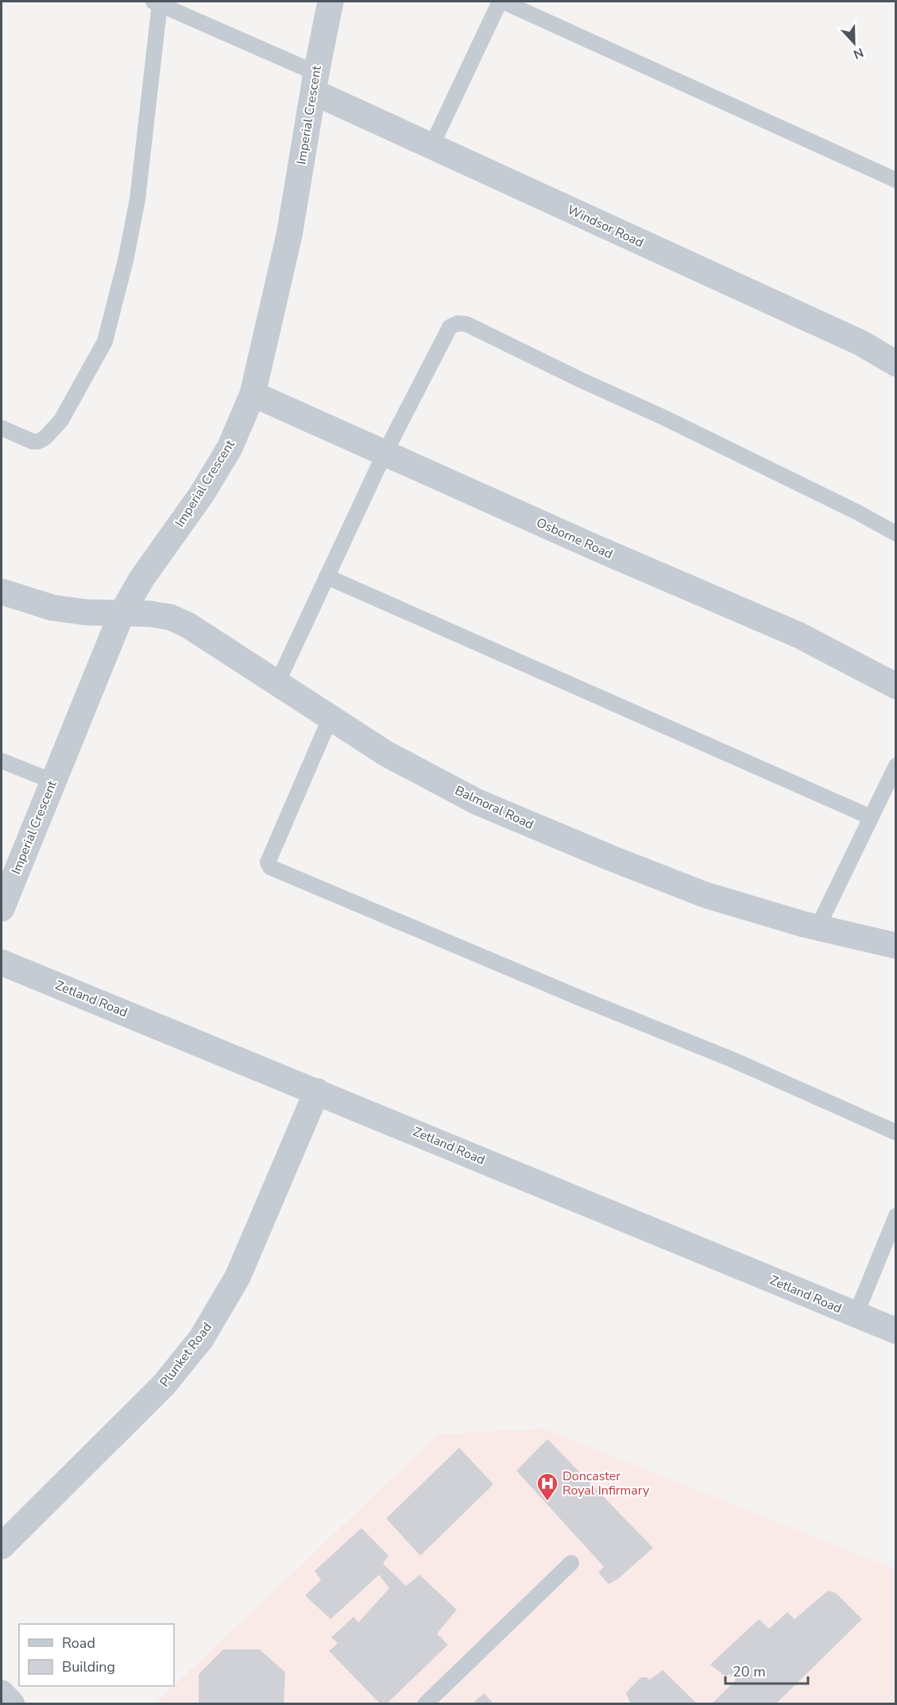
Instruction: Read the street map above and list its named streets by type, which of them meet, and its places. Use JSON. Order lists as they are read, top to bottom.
{
  "streets": {
    "street": [
      "Imperial Crescent",
      "Windsor Road",
      "Osborne Road",
      "Balmoral Road",
      "Zetland Road",
      "Plunket Road"
    ]
  },
  "crossings": [
    ["Imperial Crescent", "Windsor Road"],
    ["Imperial Crescent", "Osborne Road"],
    ["Imperial Crescent", "Balmoral Road"],
    ["Zetland Road", "Plunket Road"]
  ],
  "places": {
    "hospital": ["Doncaster Royal Infirmary"]
  },
  "legend": ["Road", "Building"],
  "scale_bar": "20 m",
  "north": "bottom"
}
